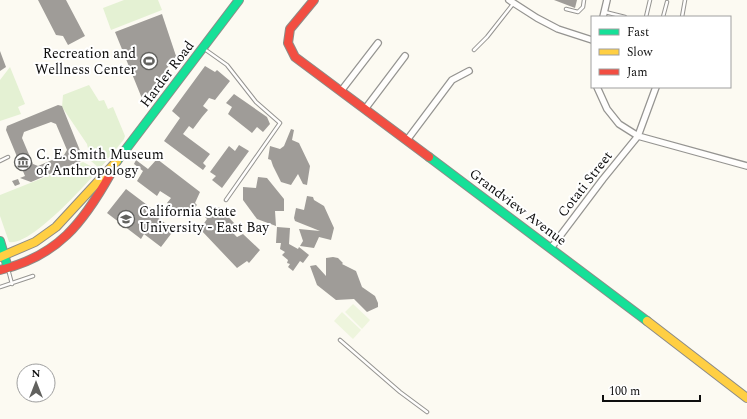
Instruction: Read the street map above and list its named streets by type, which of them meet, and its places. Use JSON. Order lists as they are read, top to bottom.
{
  "streets": {
    "street": ["Harder Road", "Cotati Street", "Grandview Avenue"]
  },
  "crossings": [
    ["Cotati Street", "Grandview Avenue"]
  ],
  "places": {
    "sports": ["Recreation and Wellness Center"],
    "museum": ["C. E. Smith Museum of Anthropology"],
    "school or university": ["California State University - East Bay"]
  },
  "legend": ["Fast", "Slow", "Jam"],
  "scale_bar": "100 m",
  "north": "top"
}
